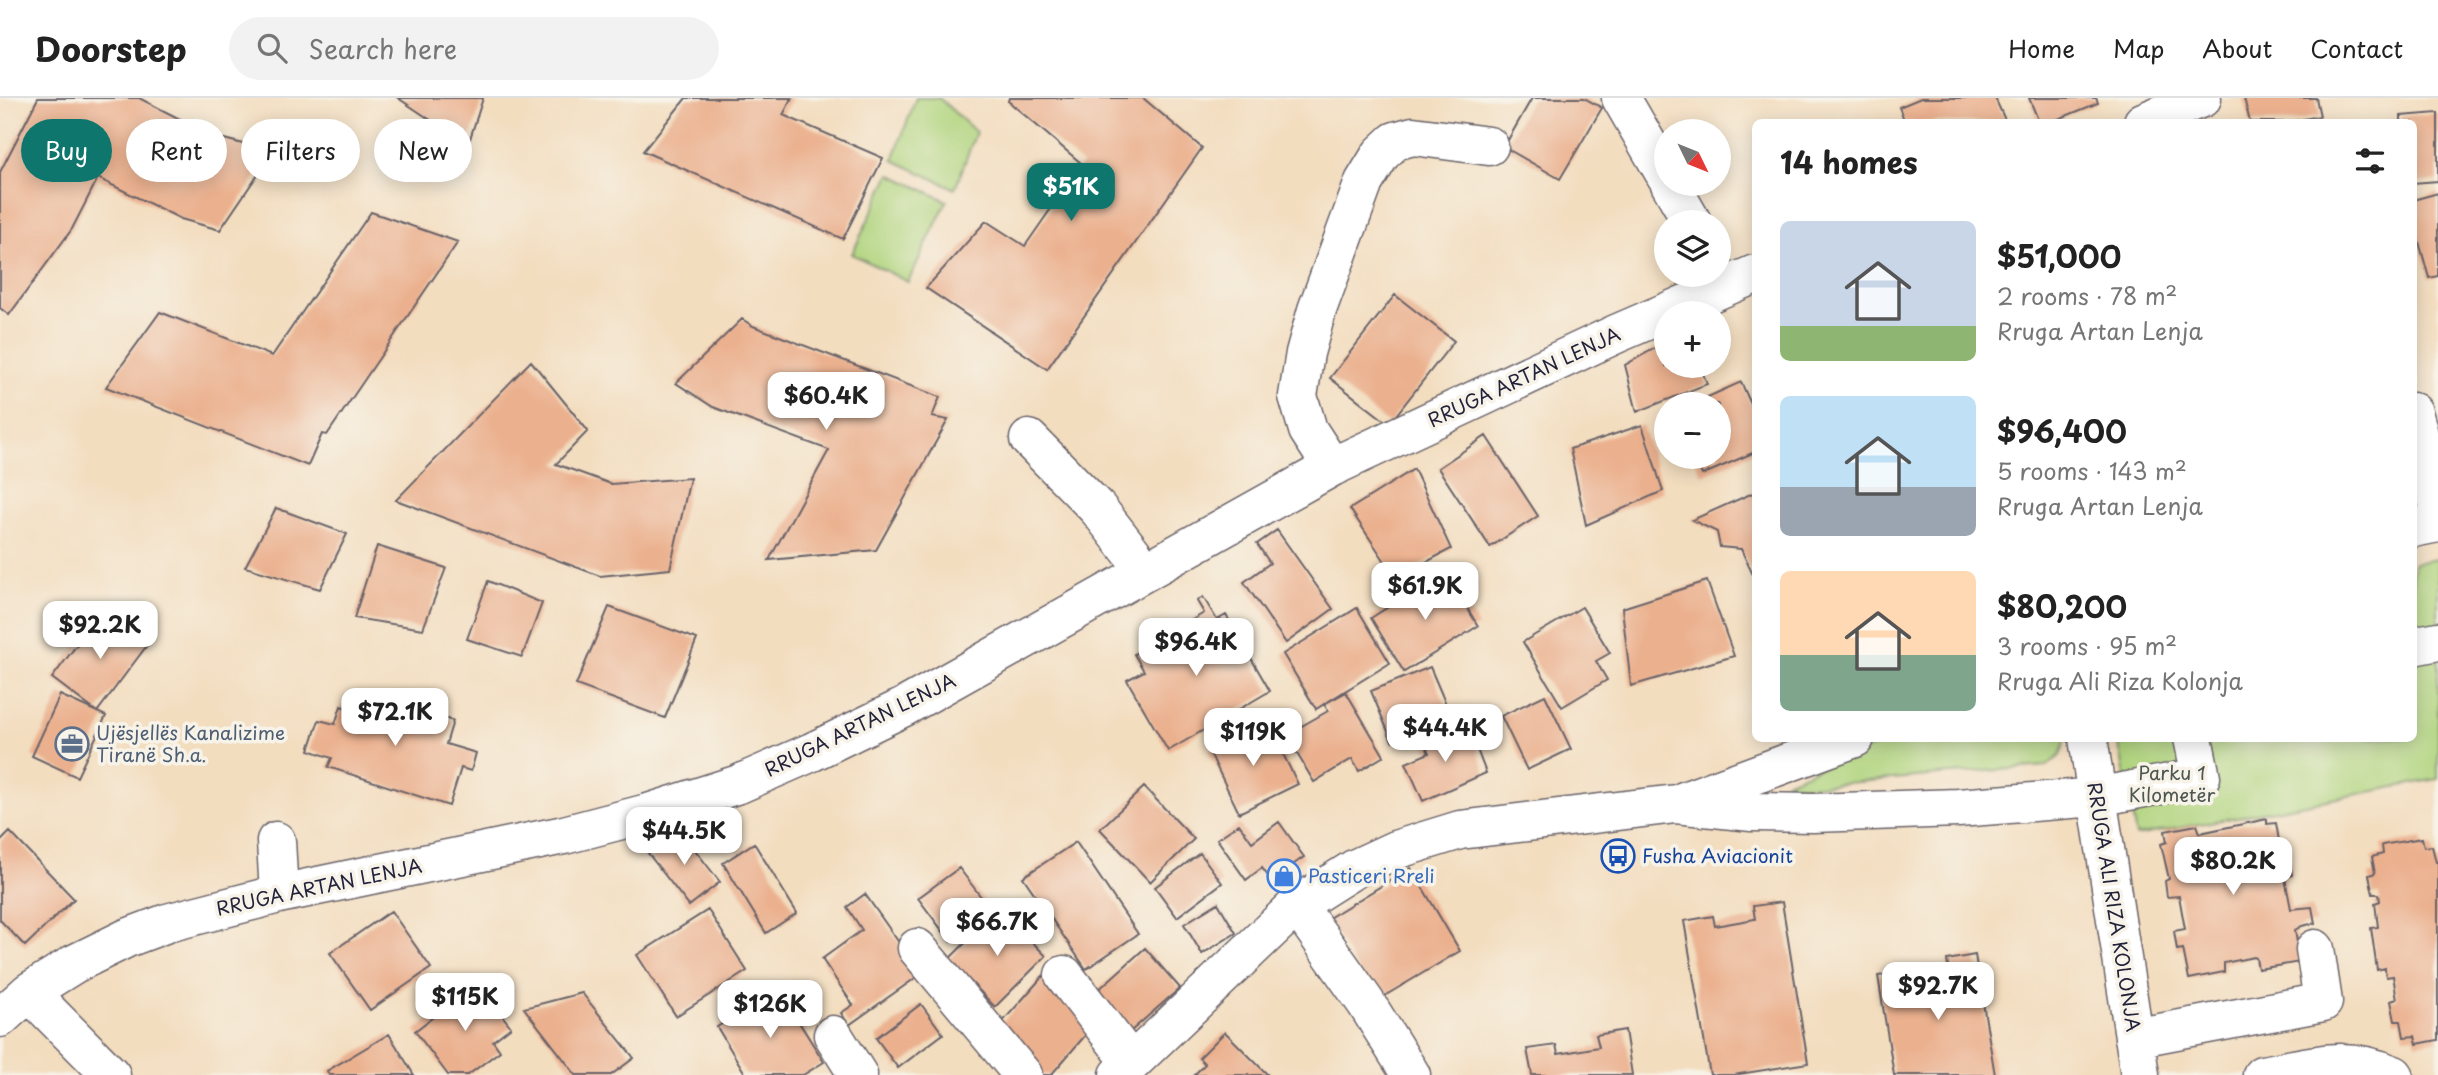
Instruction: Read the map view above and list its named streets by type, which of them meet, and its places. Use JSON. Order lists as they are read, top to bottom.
{
  "streets": {
    "street": ["RRUGA ARTAN LENJA", "RRUGA ALI RIZA KOLONJA"]
  },
  "parks": ["Parku 1 Kilometër"],
  "places": {
    "office": ["Ujësjellës Kanalizime Tiranë Sh.a."],
    "bus stop": ["Fusha Aviacionit"],
    "shop": ["Pasticeri Rreli"]
  },
  "north": "bottom right",
  "page": {
    "header": "Doorstep",
    "search": "Search here",
    "nav": [
      "Home",
      "Map",
      "About",
      "Contact"
    ],
    "map_buttons": ["+", "−"],
    "chip": [
      "Buy",
      "Rent",
      "Filters",
      "New"
    ],
    "heading": "14 homes",
    "price": [
      "$51K",
      "$60.4K",
      "$61.9K",
      "$92.2K",
      "$96.4K",
      "$72.1K",
      "$44.4K",
      "$119K",
      "$44.5K",
      "$80.2K",
      "$66.7K",
      "$92.7K",
      "$115K",
      "$126K"
    ],
    "list": [
      {
        "name": "$51,000",
        "note": "2 rooms · 78 m² · Rruga Artan Lenja"
      },
      {
        "name": "$96,400",
        "note": "5 rooms · 143 m² · Rruga Artan Lenja"
      },
      {
        "name": "$80,200",
        "note": "3 rooms · 95 m² · Rruga Ali Riza Kolonja"
      }
    ]
  }
}
